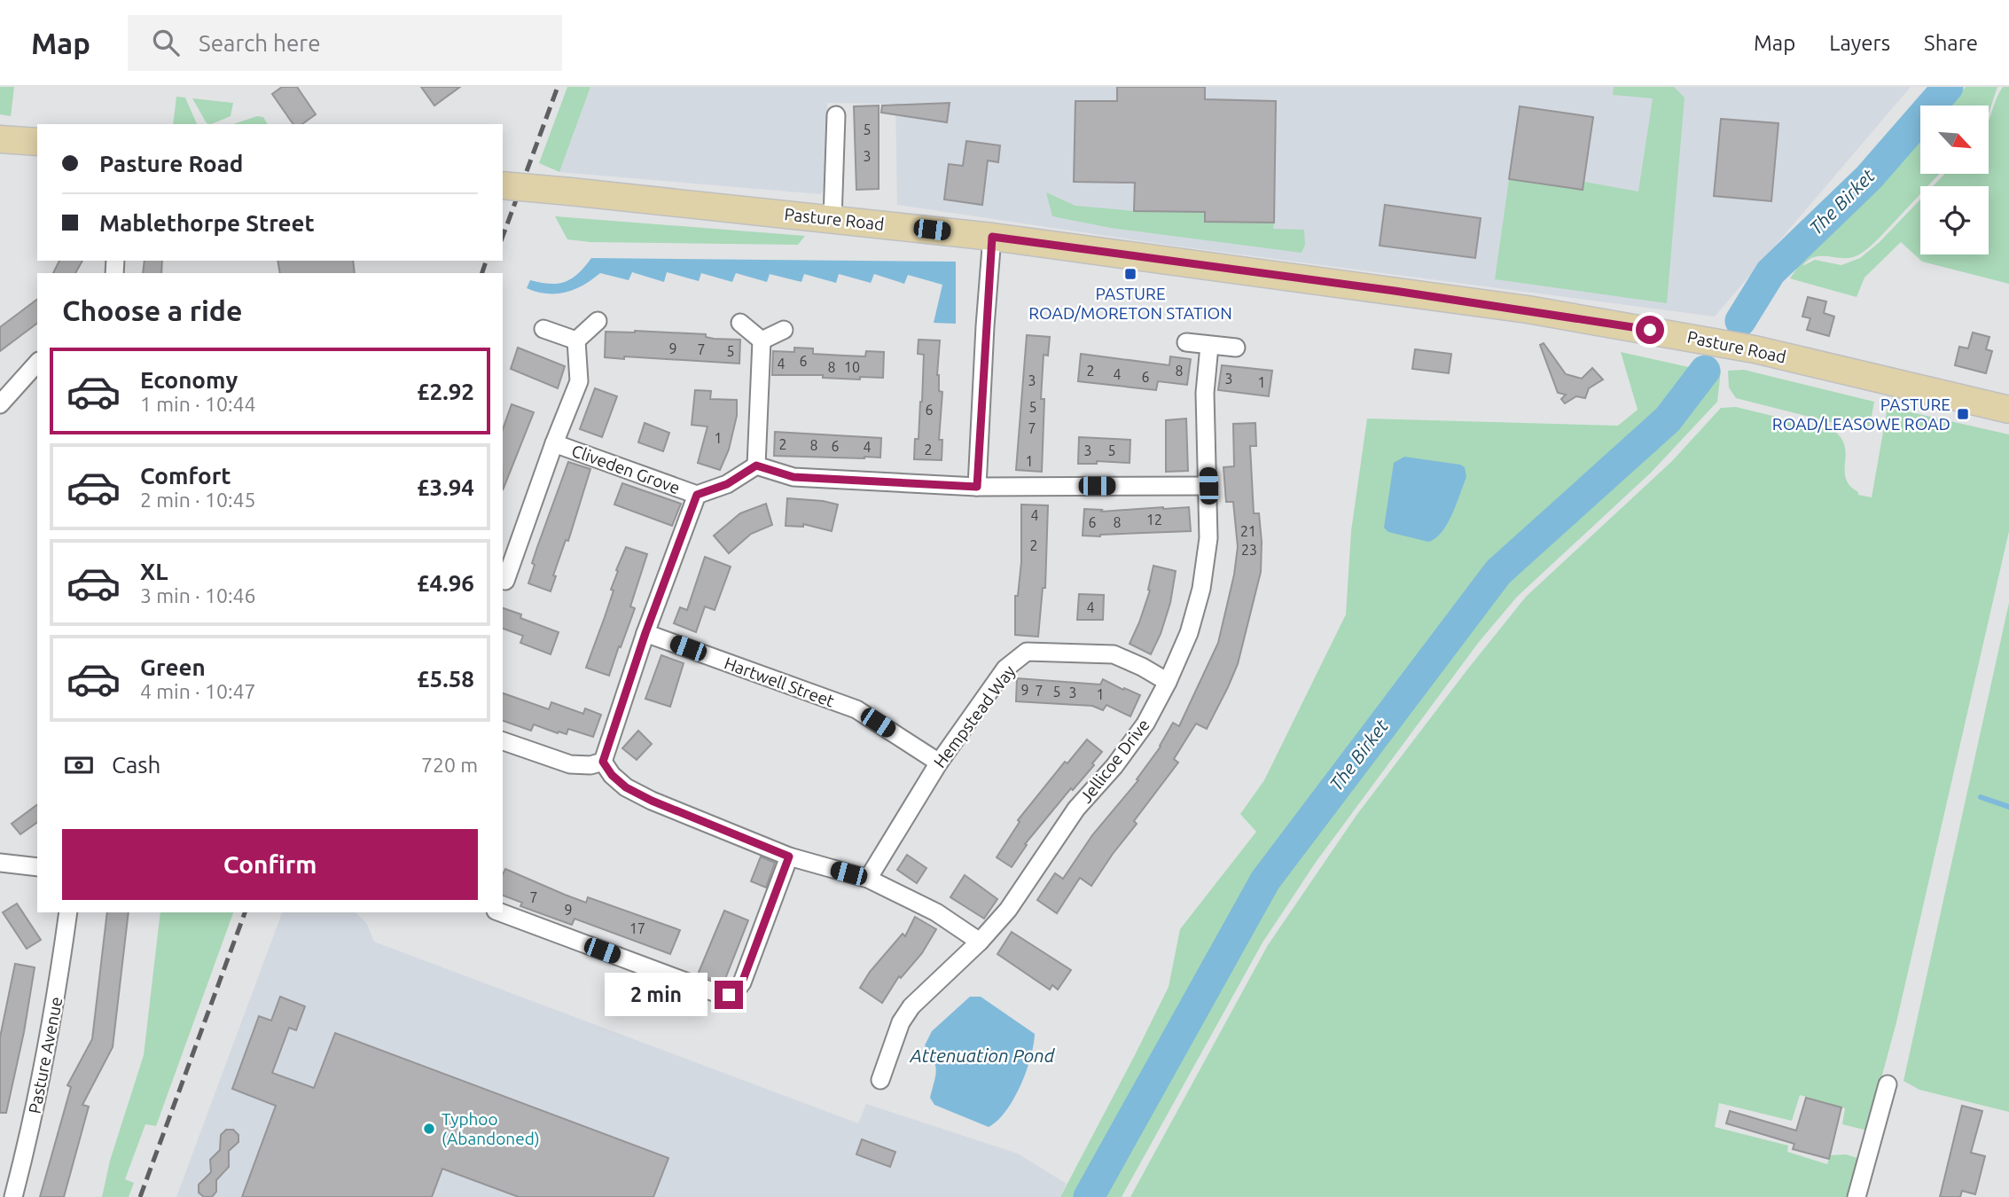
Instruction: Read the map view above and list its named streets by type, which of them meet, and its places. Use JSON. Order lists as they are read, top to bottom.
{
  "streets": {
    "main road": ["Pasture Road"],
    "street": [
      "Cliveden Grove",
      "Hartwell Street",
      "Hempstead Way",
      "Jellicoe Drive",
      "Pasture Avenue"
    ]
  },
  "crossings": [
    ["Hartwell Street", "Hempstead Way"],
    ["Hempstead Way", "Jellicoe Drive"]
  ],
  "water": ["The Birket", "Attenuation Pond"],
  "places": {
    "transit": ["PASTURE ROAD/MORETON STATION", "PASTURE ROAD/LEASOWE ROAD"],
    "other": ["Typhoo (Abandoned)"]
  },
  "house_numbers": [
    "5",
    "3",
    "9",
    "7",
    "5",
    "6",
    "4",
    "8",
    "10",
    "2",
    "8",
    "4",
    "6",
    "3",
    "3",
    "1",
    "5",
    "6",
    "7",
    "1",
    "2",
    "8",
    "6",
    "4",
    "2",
    "3",
    "5",
    "1",
    "4",
    "12",
    "6",
    "8",
    "21",
    "2",
    "23",
    "4",
    "9",
    "7",
    "5",
    "3",
    "1",
    "7",
    "9",
    "17"
  ],
  "north": "bottom right",
  "page": {
    "header": "Map",
    "search": "Search here",
    "nav": ["Map", "Layers", "Share"],
    "banner": ["Pasture Road", "Mablethorpe Street"],
    "heading": "Choose a ride",
    "list": [
      {
        "name": "Economy",
        "note": "1 min · 10:44",
        "value": "£2.92"
      },
      {
        "name": "Comfort",
        "note": "2 min · 10:45",
        "value": "£3.94"
      },
      {
        "name": "XL",
        "note": "3 min · 10:46",
        "value": "£4.96"
      },
      {
        "name": "Green",
        "note": "4 min · 10:47",
        "value": "£5.58"
      }
    ],
    "pay": ["Cash", "720 m"],
    "buttons": "Confirm",
    "bubble": "2 min"
  }
}
